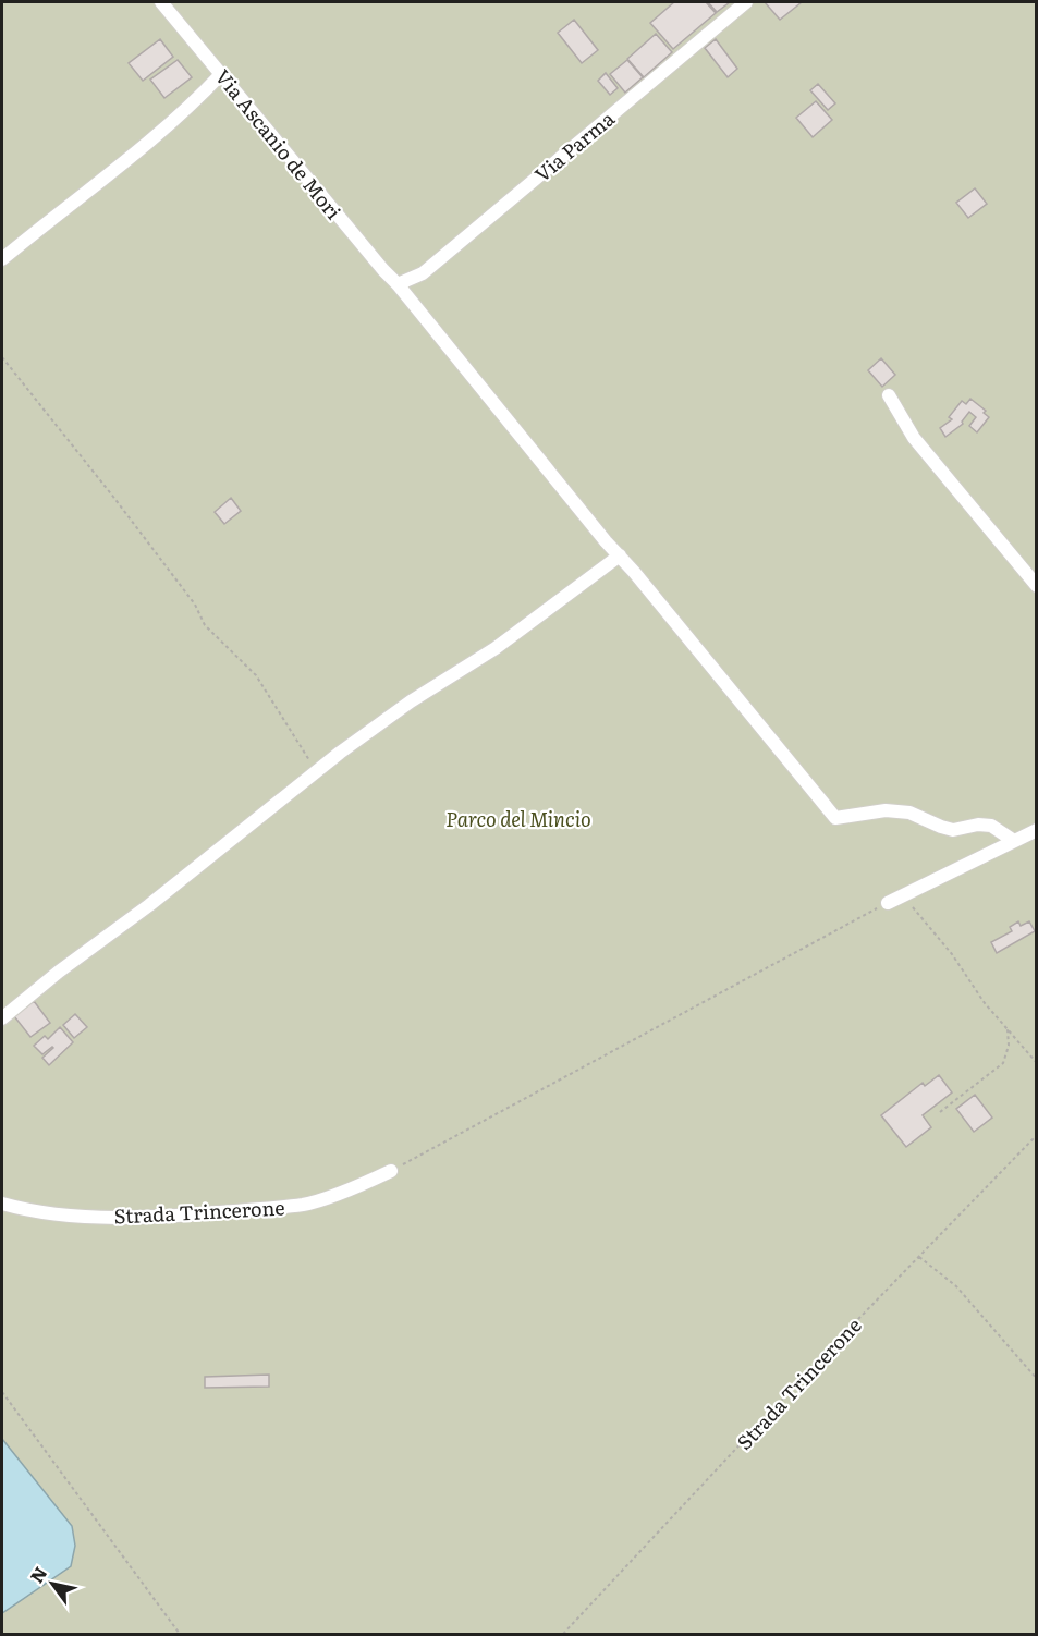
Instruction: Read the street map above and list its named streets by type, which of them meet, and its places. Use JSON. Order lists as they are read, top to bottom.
{
  "streets": {
    "street": ["Via Ascanio de Mori", "Via Parma", "Strada Trincerone"]
  },
  "crossings": [
    ["Via Ascanio de Mori", "Via Parma"]
  ],
  "parks": ["Parco del Mincio"],
  "north": "top left"
}
